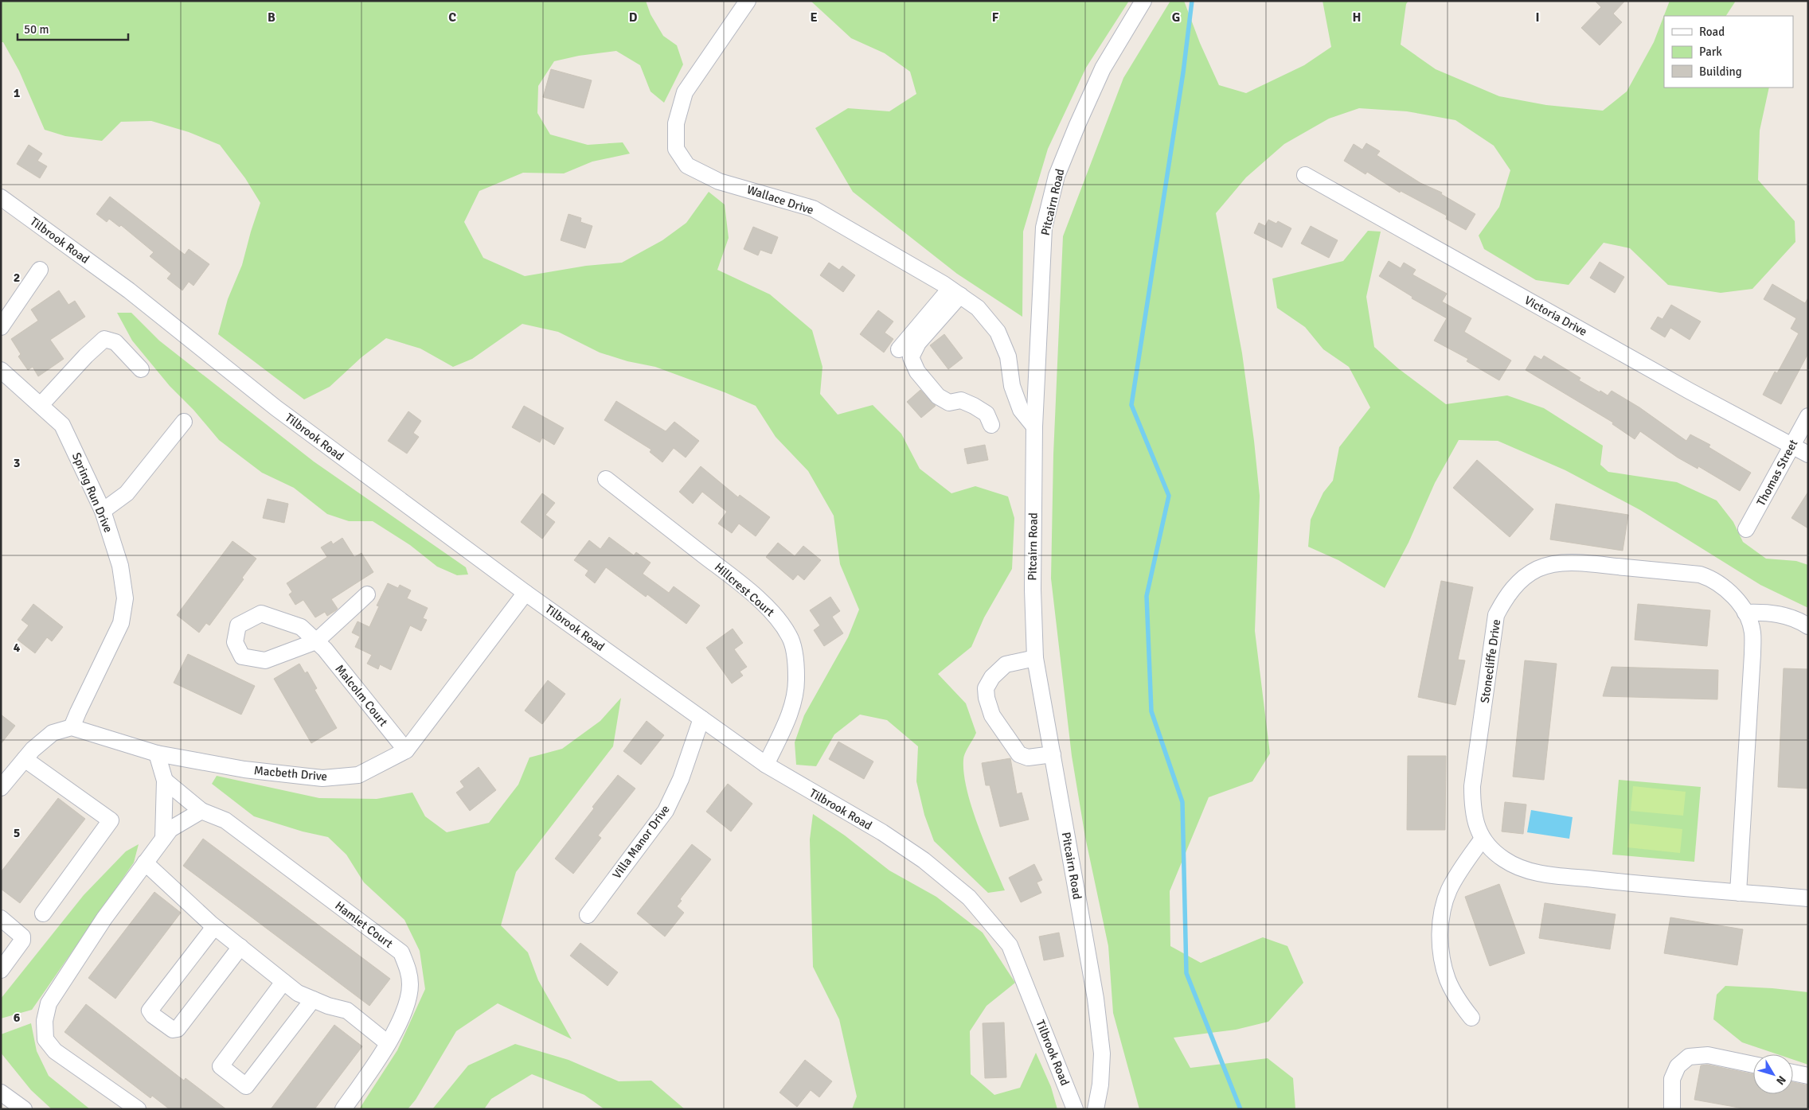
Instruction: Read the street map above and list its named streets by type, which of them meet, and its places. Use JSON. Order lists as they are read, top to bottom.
{
  "streets": {
    "street": [
      "Wallace Drive",
      "Pitcairn Road",
      "Tilbrook Road",
      "Victoria Drive",
      "Thomas Street",
      "Spring Run Drive",
      "Hillcrest Court",
      "Stonecliffe Drive",
      "Malcolm Court",
      "Macbeth Drive",
      "Villa Manor Drive",
      "Hamlet Court"
    ]
  },
  "crossings": [
    ["Wallace Drive", "Pitcairn Road"],
    ["Tilbrook Road", "Hillcrest Court"],
    ["Tilbrook Road", "Macbeth Drive"],
    ["Tilbrook Road", "Villa Manor Drive"],
    ["Victoria Drive", "Thomas Street"],
    ["Spring Run Drive", "Macbeth Drive"],
    ["Malcolm Court", "Macbeth Drive"]
  ],
  "legend": ["Road", "Park", "Building"],
  "scale_bar": "50 m",
  "north": "bottom right",
  "grid": {
    "columns": [
      "B",
      "C",
      "D",
      "E",
      "F",
      "G",
      "H",
      "I"
    ],
    "rows": [
      "1",
      "2",
      "3",
      "4",
      "5",
      "6"
    ]
  }
}
